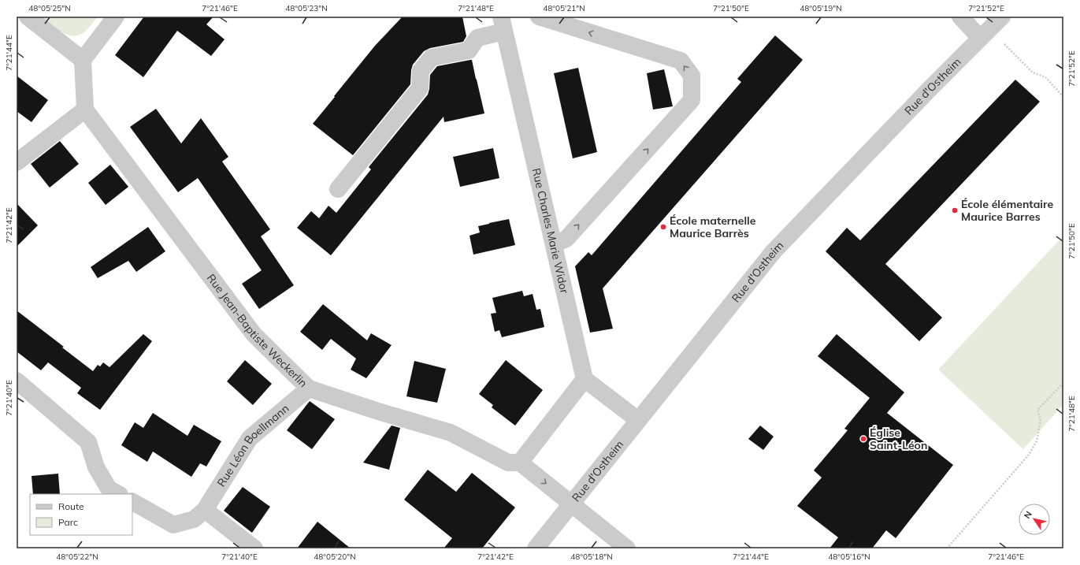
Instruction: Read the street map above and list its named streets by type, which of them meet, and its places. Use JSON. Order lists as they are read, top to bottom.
{
  "streets": {
    "street": [
      "Rue d'Ostheim",
      "Rue Charles Marie Widor",
      "Rue Jean-Baptiste Weckerlin",
      "Rue Léon Boellmann"
    ]
  },
  "crossings": [
    ["Rue d'Ostheim", "Rue Jean-Baptiste Weckerlin"],
    ["Rue Jean-Baptiste Weckerlin", "Rue Léon Boellmann"]
  ],
  "places": ["École élémentaire Maurice Barres", "École maternelle Maurice Barrès", "Église Saint-Léon"],
  "legend": ["Route", "Parc"],
  "north": "top left",
  "coordinates": [
    "48°05'25\"N",
    "7°21'46\"E",
    "48°05'23\"N",
    "7°21'48\"E",
    "48°05'21\"N",
    "7°21'50\"E",
    "48°05'19\"N",
    "7°21'52\"E",
    "7°21'44\"E",
    "7°21'42\"E",
    "7°21'40\"E",
    "48°05'22\"N",
    "48°05'20\"N",
    "48°05'18\"N",
    "48°05'16\"N"
  ]
}
